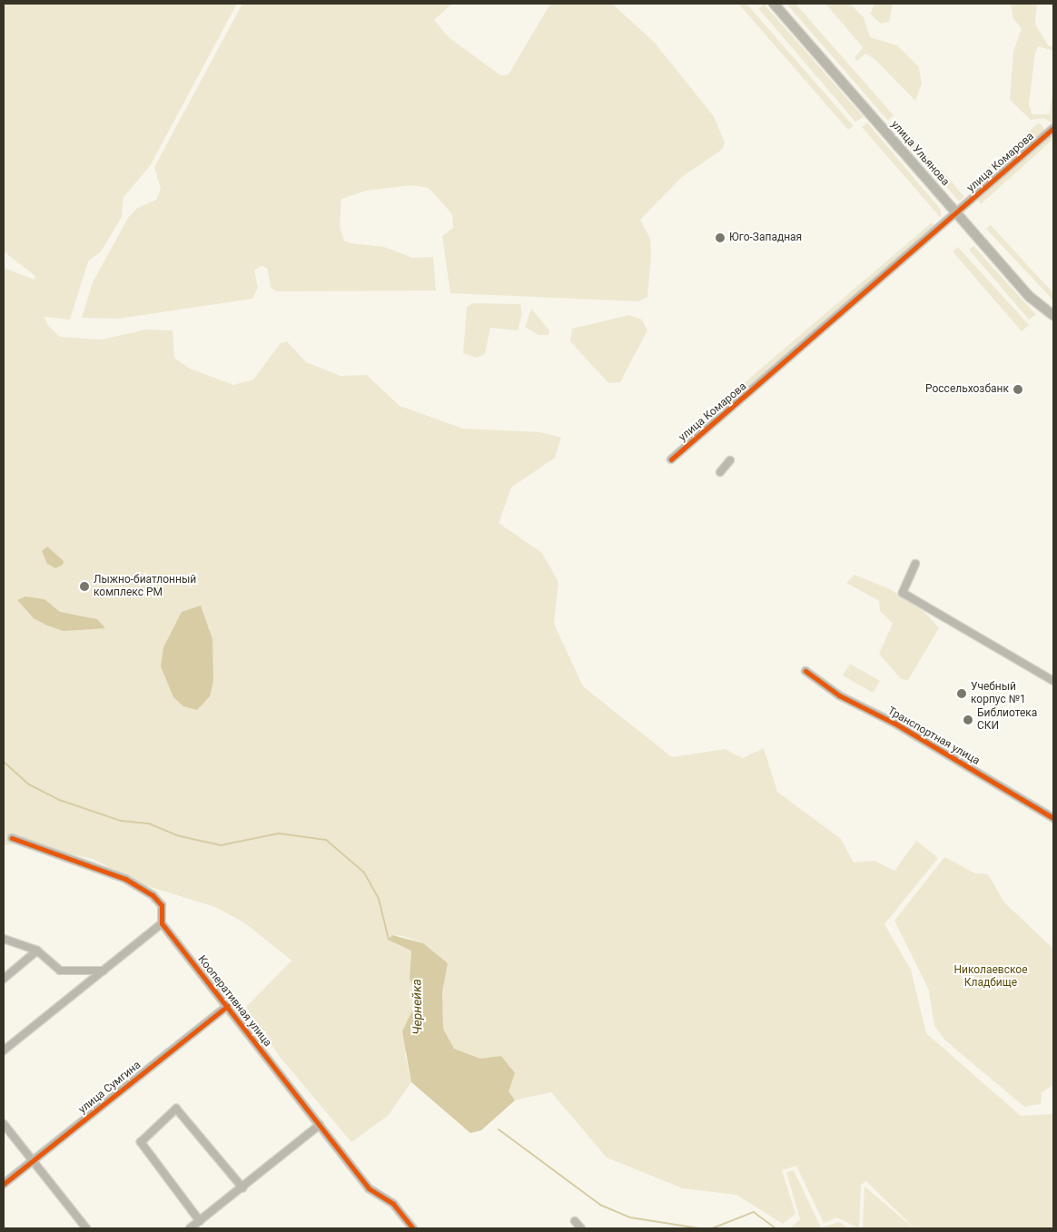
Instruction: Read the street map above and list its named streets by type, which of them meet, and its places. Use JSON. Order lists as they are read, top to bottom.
{
  "streets": {
    "main road": ["улица Ульянова"],
    "street": [
      "улица Комарова",
      "Транспортная улица",
      "Кооперативная улица",
      "улица Сумгина"
    ]
  },
  "crossings": [
    ["улица Ульянова", "улица Комарова"],
    ["Кооперативная улица", "улица Сумгина"]
  ],
  "water": ["Чернейка"],
  "parks": ["Николаевское Кладбище"],
  "places": [
    "Юго-Западная",
    "Россельхозбанк",
    "Лыжно-биатлонный комплекс РМ",
    "Учебный корпус №1",
    "Библиотека СКИ"
  ]
}
